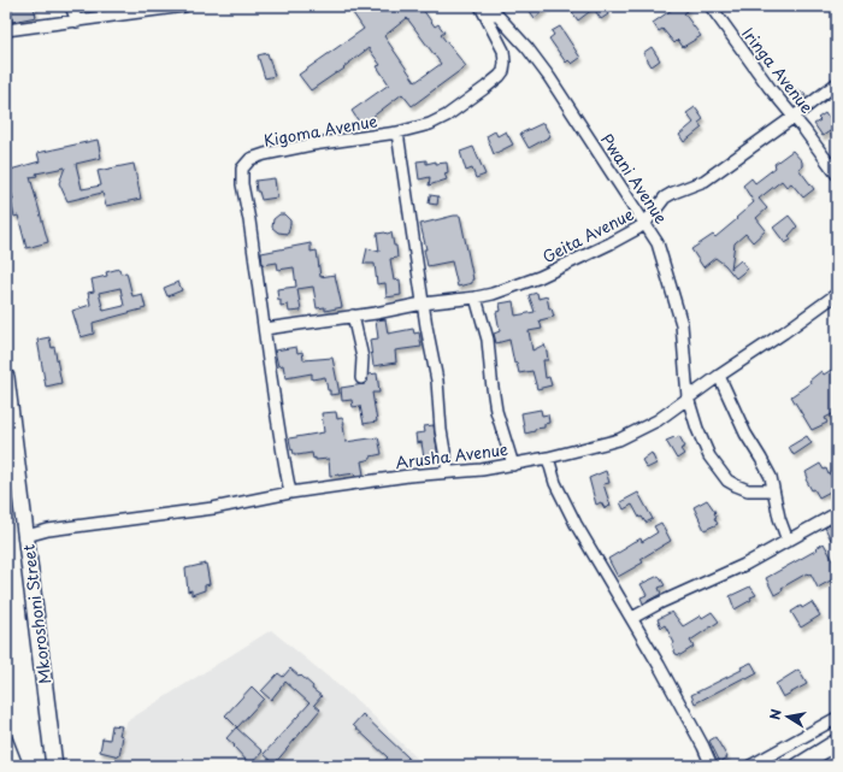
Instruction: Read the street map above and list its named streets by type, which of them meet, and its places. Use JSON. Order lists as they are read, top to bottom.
{
  "streets": {
    "street": [
      "Iringa Avenue",
      "Kigoma Avenue",
      "Pwani Avenue",
      "Geita Avenue",
      "Arusha Avenue",
      "Mkoroshoni Street"
    ]
  },
  "crossings": [
    ["Iringa Avenue", "Geita Avenue"],
    ["Kigoma Avenue", "Geita Avenue"],
    ["Kigoma Avenue", "Arusha Avenue"],
    ["Pwani Avenue", "Geita Avenue"],
    ["Pwani Avenue", "Arusha Avenue"],
    ["Arusha Avenue", "Mkoroshoni Street"]
  ],
  "north": "left"
}
